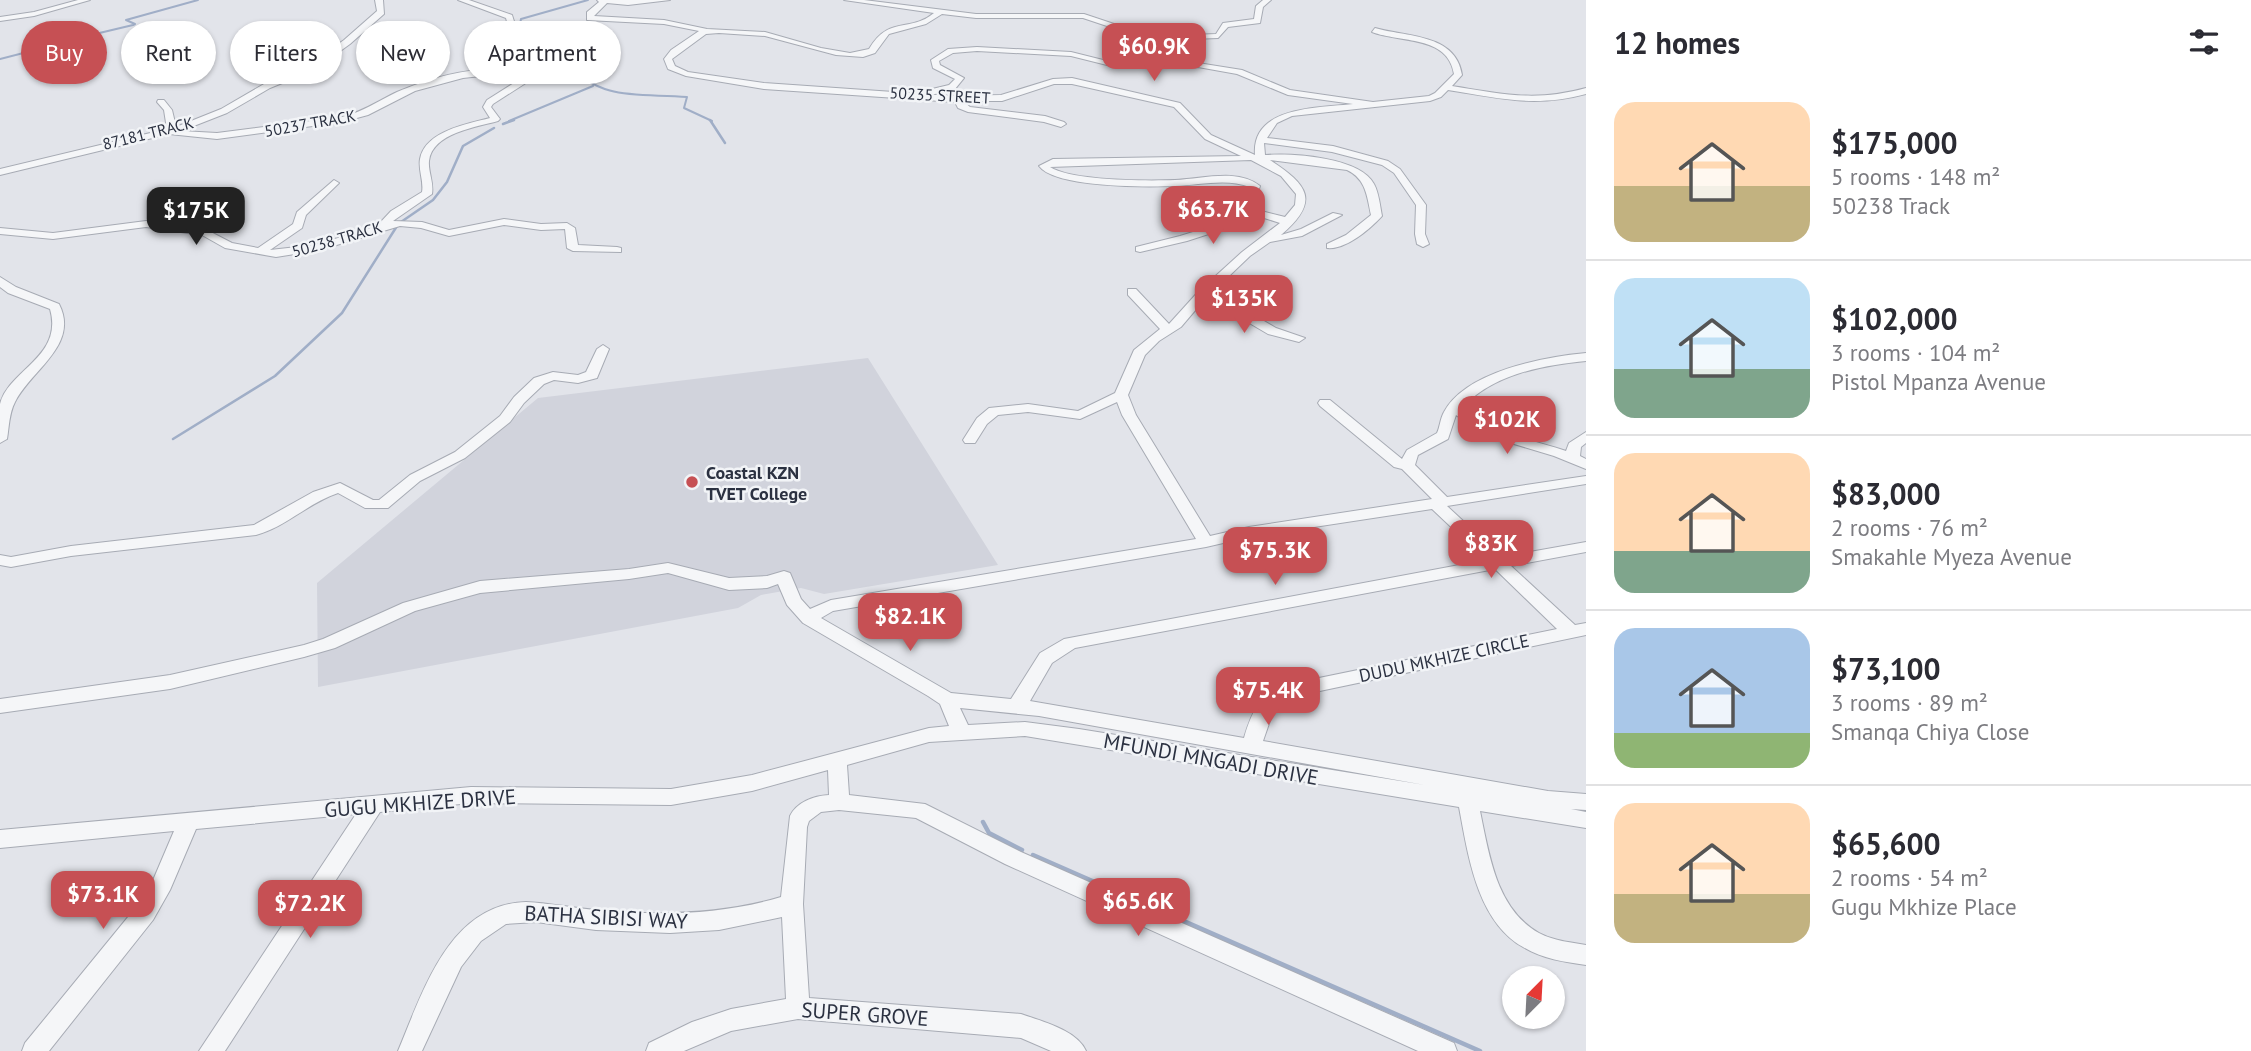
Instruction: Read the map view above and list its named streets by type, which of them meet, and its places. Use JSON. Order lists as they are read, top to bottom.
{
  "streets": {
    "street": [
      "50235 STREET",
      "50237 TRACK",
      "87181 TRACK",
      "50238 TRACK",
      "DUDU MKHIZE CIRCLE",
      "MFUNDI MNGADI DRIVE",
      "GUGU MKHIZE DRIVE",
      "BATHA SIBISI WAY",
      "SUPER GROVE"
    ]
  },
  "crossings": [
    ["50237 TRACK", "87181 TRACK"],
    ["MFUNDI MNGADI DRIVE", "GUGU MKHIZE DRIVE"]
  ],
  "places": ["Coastal KZN TVET College"],
  "north": "top right",
  "page": {
    "heading": "12 homes",
    "chip": [
      "Buy",
      "Rent",
      "Filters",
      "New",
      "Apartment"
    ],
    "price": [
      "$60.9K",
      "$63.7K",
      "$175K",
      "$135K",
      "$102K",
      "$83K",
      "$75.3K",
      "$82.1K",
      "$75.4K",
      "$73.1K",
      "$65.6K",
      "$72.2K"
    ],
    "list": [
      {
        "name": "$175,000",
        "note": "5 rooms · 148 m² · 50238 Track"
      },
      {
        "name": "$102,000",
        "note": "3 rooms · 104 m² · Pistol Mpanza Avenue"
      },
      {
        "name": "$83,000",
        "note": "2 rooms · 76 m² · Smakahle Myeza Avenue"
      },
      {
        "name": "$73,100",
        "note": "3 rooms · 89 m² · Smanqa Chiya Close"
      },
      {
        "name": "$65,600",
        "note": "2 rooms · 54 m² · Gugu Mkhize Place"
      }
    ]
  }
}
